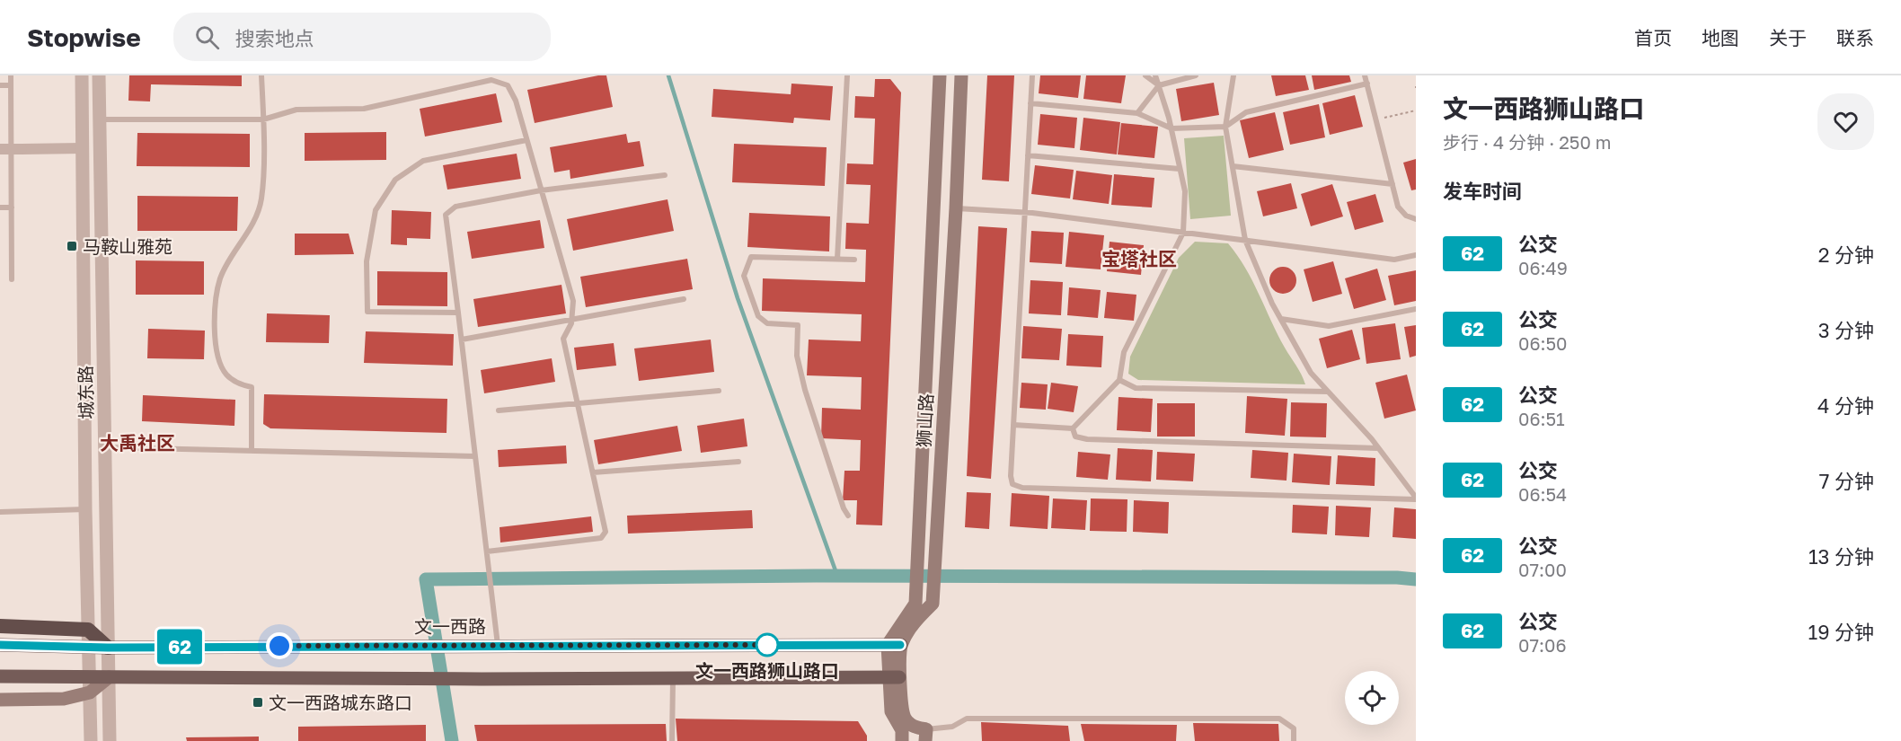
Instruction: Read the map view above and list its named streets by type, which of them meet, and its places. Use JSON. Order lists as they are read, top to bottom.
{
  "streets": {
    "main road": ["狮山路", "文一西路"],
    "street": ["城东路"]
  },
  "crossings": [
    ["城东路", "文一西路"],
    ["狮山路", "文一西路"]
  ],
  "districts": ["宝塔社区", "大禹社区"],
  "places": {
    "transit": ["马鞍山雅苑", "文一西路城东路口"],
    "other": ["文一西路狮山路口"]
  },
  "lines": ["bus line 62"],
  "page": {
    "header": "Stopwise",
    "search": "搜索地点",
    "nav": [
      "首页",
      "地图",
      "关于",
      "联系"
    ],
    "on_map": "62",
    "heading": [
      ["文一西路狮山路口", "步行 · 4 分钟 · 250 m"],
      "发车时间"
    ],
    "list": [
      {
        "mark": "62",
        "name": "公交",
        "note": "06:49",
        "value": "2 分钟"
      },
      {
        "mark": "62",
        "name": "公交",
        "note": "06:50",
        "value": "3 分钟"
      },
      {
        "mark": "62",
        "name": "公交",
        "note": "06:51",
        "value": "4 分钟"
      },
      {
        "mark": "62",
        "name": "公交",
        "note": "06:54",
        "value": "7 分钟"
      },
      {
        "mark": "62",
        "name": "公交",
        "note": "07:00",
        "value": "13 分钟"
      },
      {
        "mark": "62",
        "name": "公交",
        "note": "07:06",
        "value": "19 分钟"
      }
    ]
  }
}
